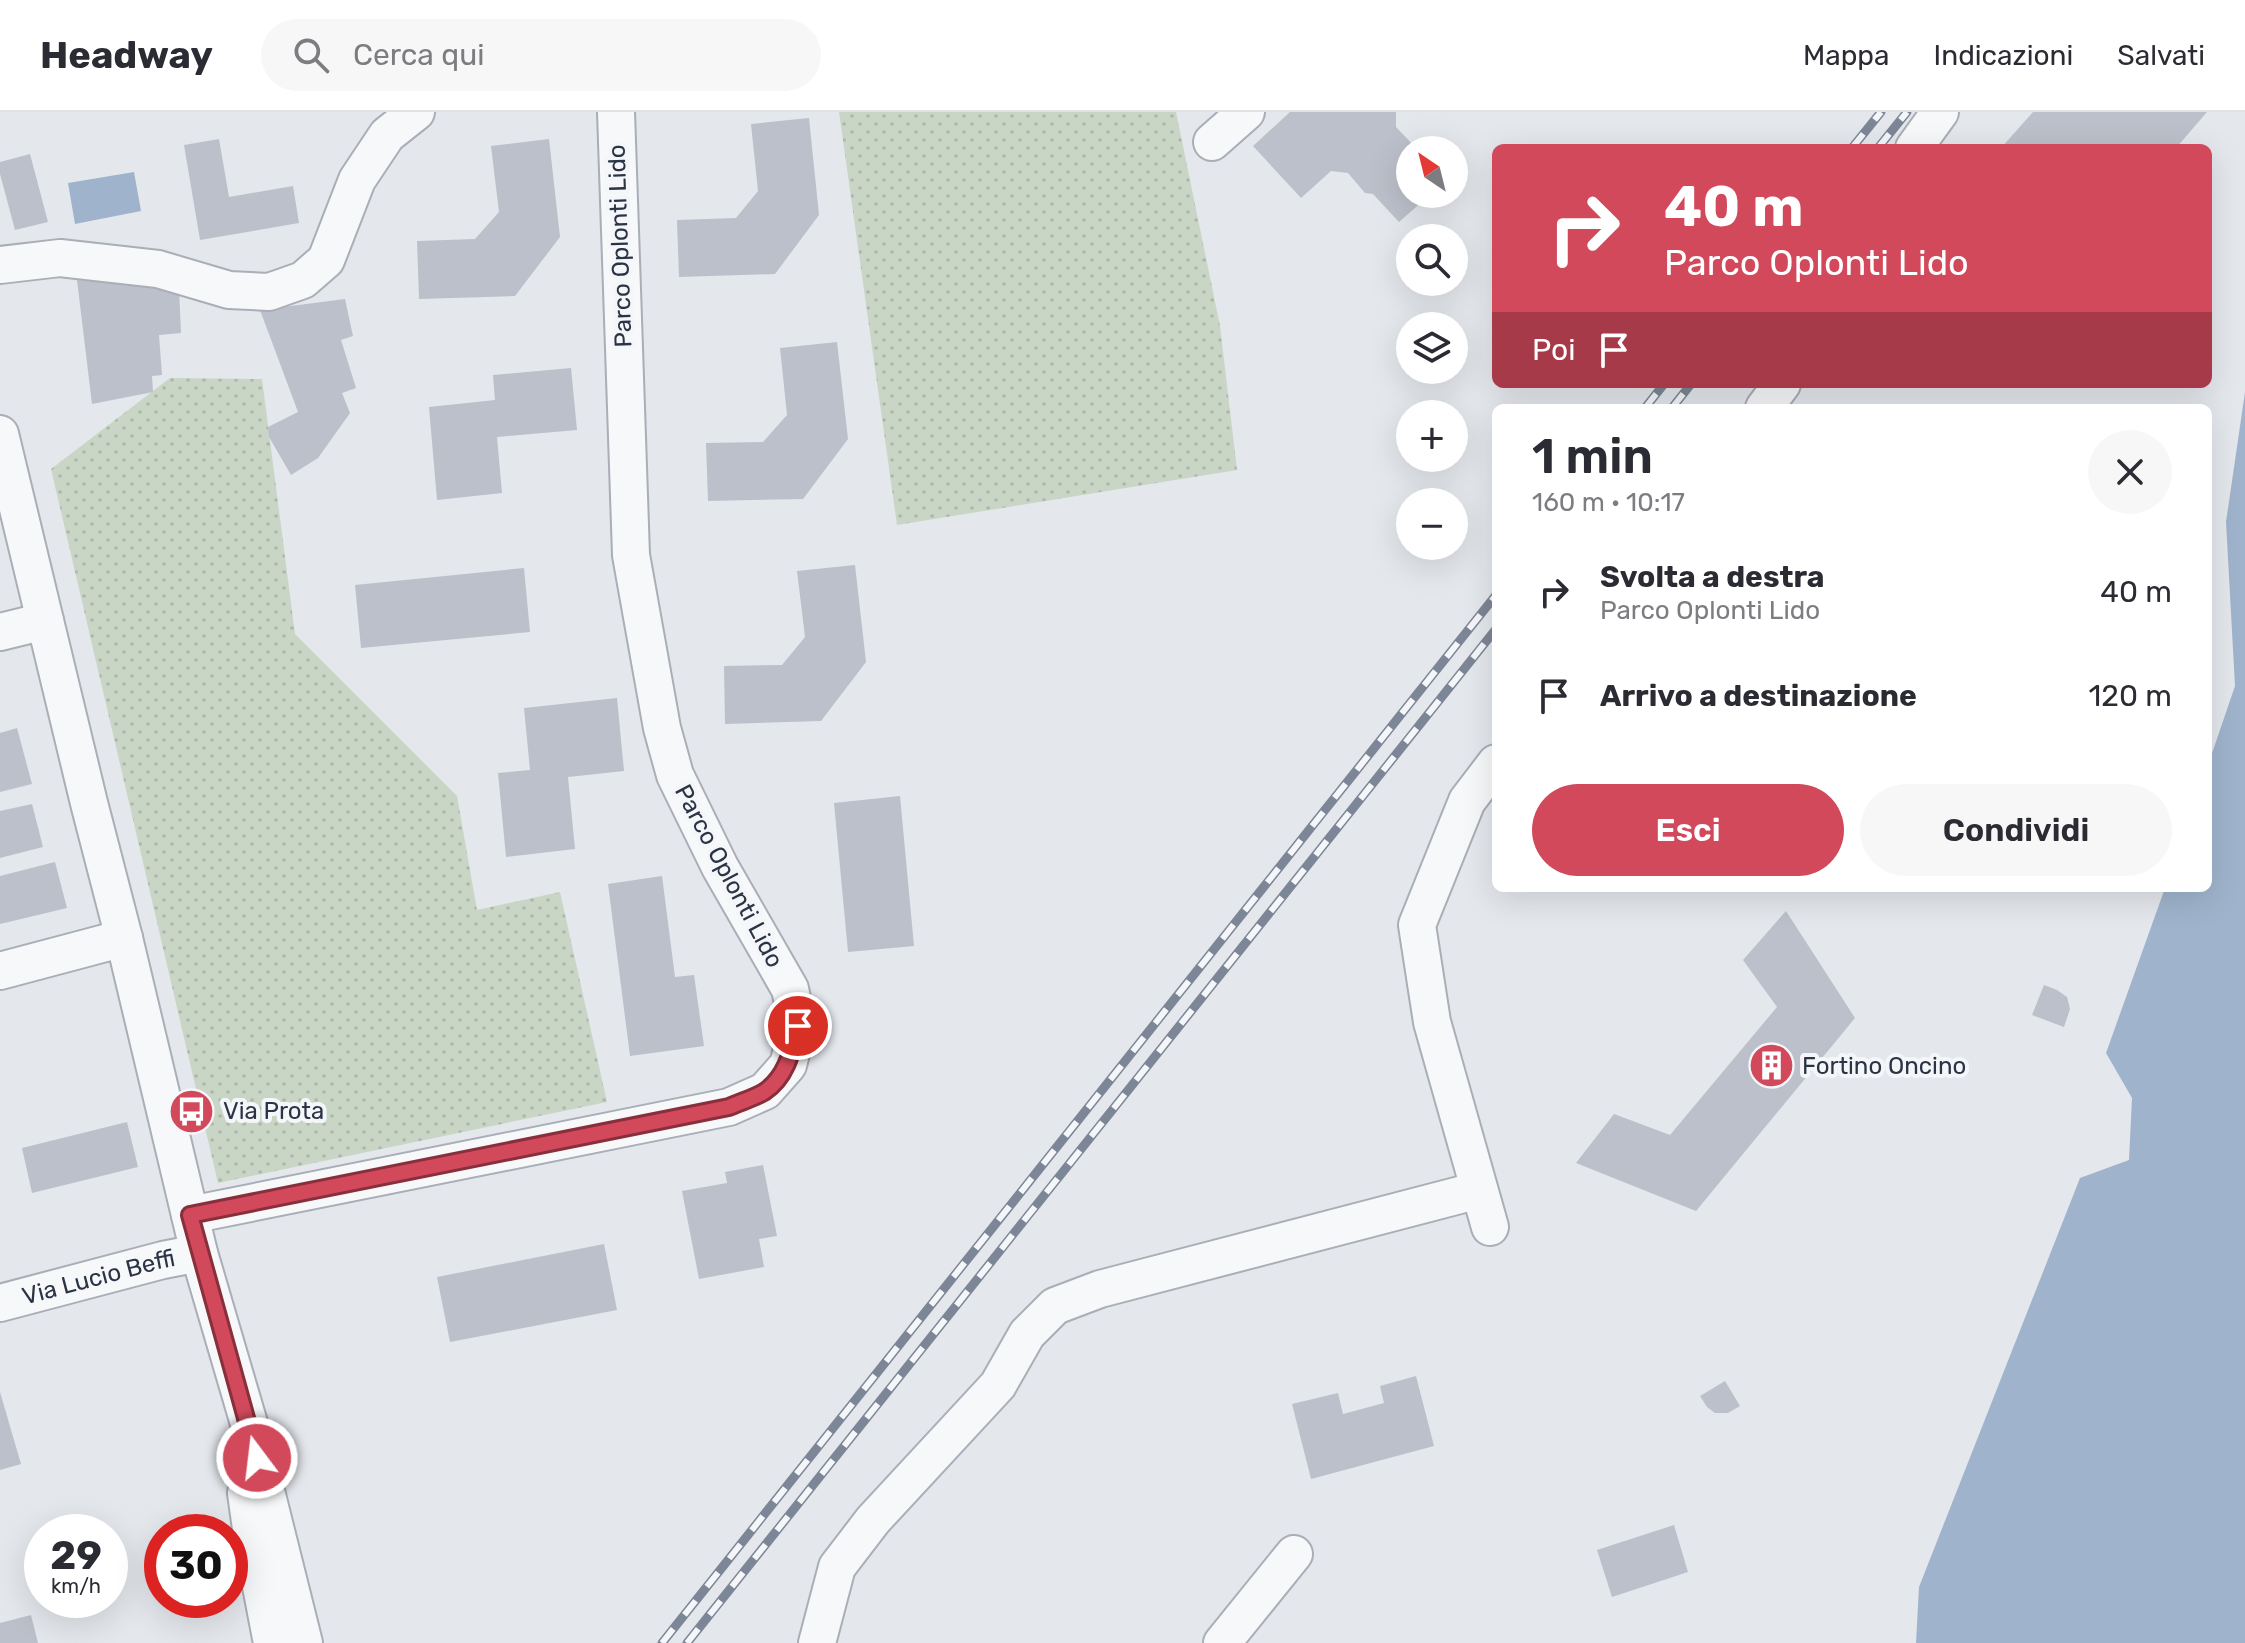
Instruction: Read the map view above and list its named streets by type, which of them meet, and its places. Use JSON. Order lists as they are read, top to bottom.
{
  "streets": {
    "street": ["Parco Oplonti Lido", "Via Lucio Beffi"]
  },
  "places": {
    "building": ["Fortino Oncino"],
    "bus stop": ["Via Prota"]
  },
  "north": "top left",
  "page": {
    "header": "Headway",
    "search": "Cerca qui",
    "nav": ["Mappa", "Indicazioni", "Salvati"],
    "map_buttons": ["+", "−"],
    "turn": ["40 m", "Parco Oplonti Lido"],
    "then": "Poi",
    "heading": ["1 min", "160 m · 10:17"],
    "list": [
      {
        "name": "Svolta a destra",
        "note": "Parco Oplonti Lido",
        "value": "40 m"
      },
      {
        "name": "Arrivo a destinazione",
        "value": "120 m"
      }
    ],
    "buttons": ["Esci", "Condividi"],
    "speed": "29 km/h",
    "limit": "30"
  }
}
